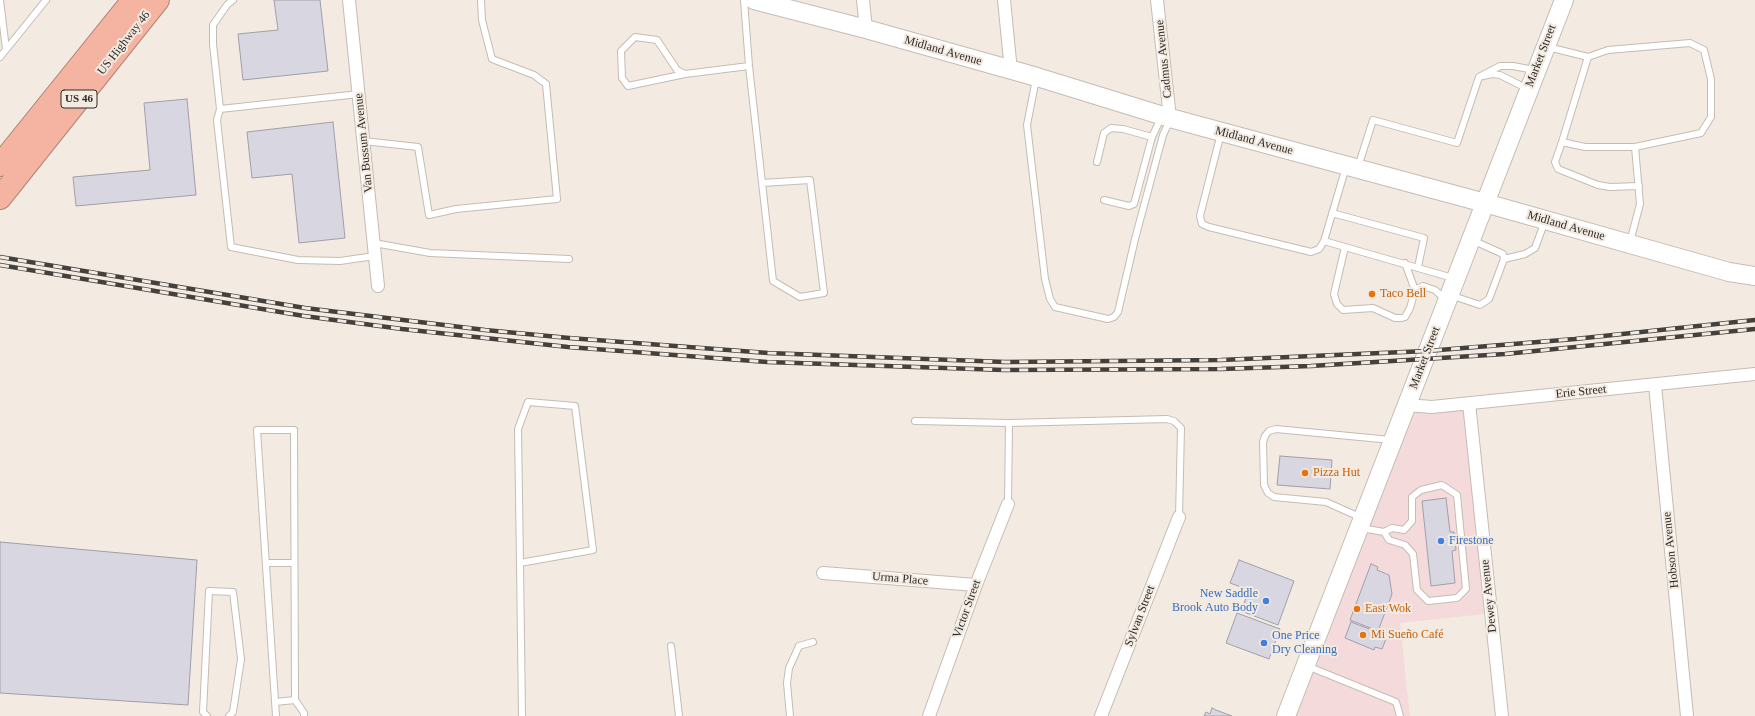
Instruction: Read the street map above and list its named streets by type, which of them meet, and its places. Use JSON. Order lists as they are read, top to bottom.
{
  "streets": {
    "highway": ["US Highway 46", "US 46"],
    "street": [
      "Midland Avenue",
      "Market Street",
      "Cadmus Avenue",
      "Van Bussum Avenue",
      "Erie Street",
      "Hobson Avenue",
      "Urma Place",
      "Dewey Avenue",
      "Victor Street",
      "Sylvan Street"
    ]
  },
  "crossings": [
    ["Midland Avenue", "Market Street"],
    ["Midland Avenue", "Cadmus Avenue"],
    ["Market Street", "Erie Street"],
    ["Erie Street", "Hobson Avenue"],
    ["Erie Street", "Dewey Avenue"],
    ["Urma Place", "Victor Street"]
  ],
  "places": [
    "Taco Bell",
    "Pizza Hut",
    "Firestone",
    "New Saddle Brook Auto Body",
    "East Wok",
    "Mi Sueño Café",
    "One Price Dry Cleaning"
  ]
}
